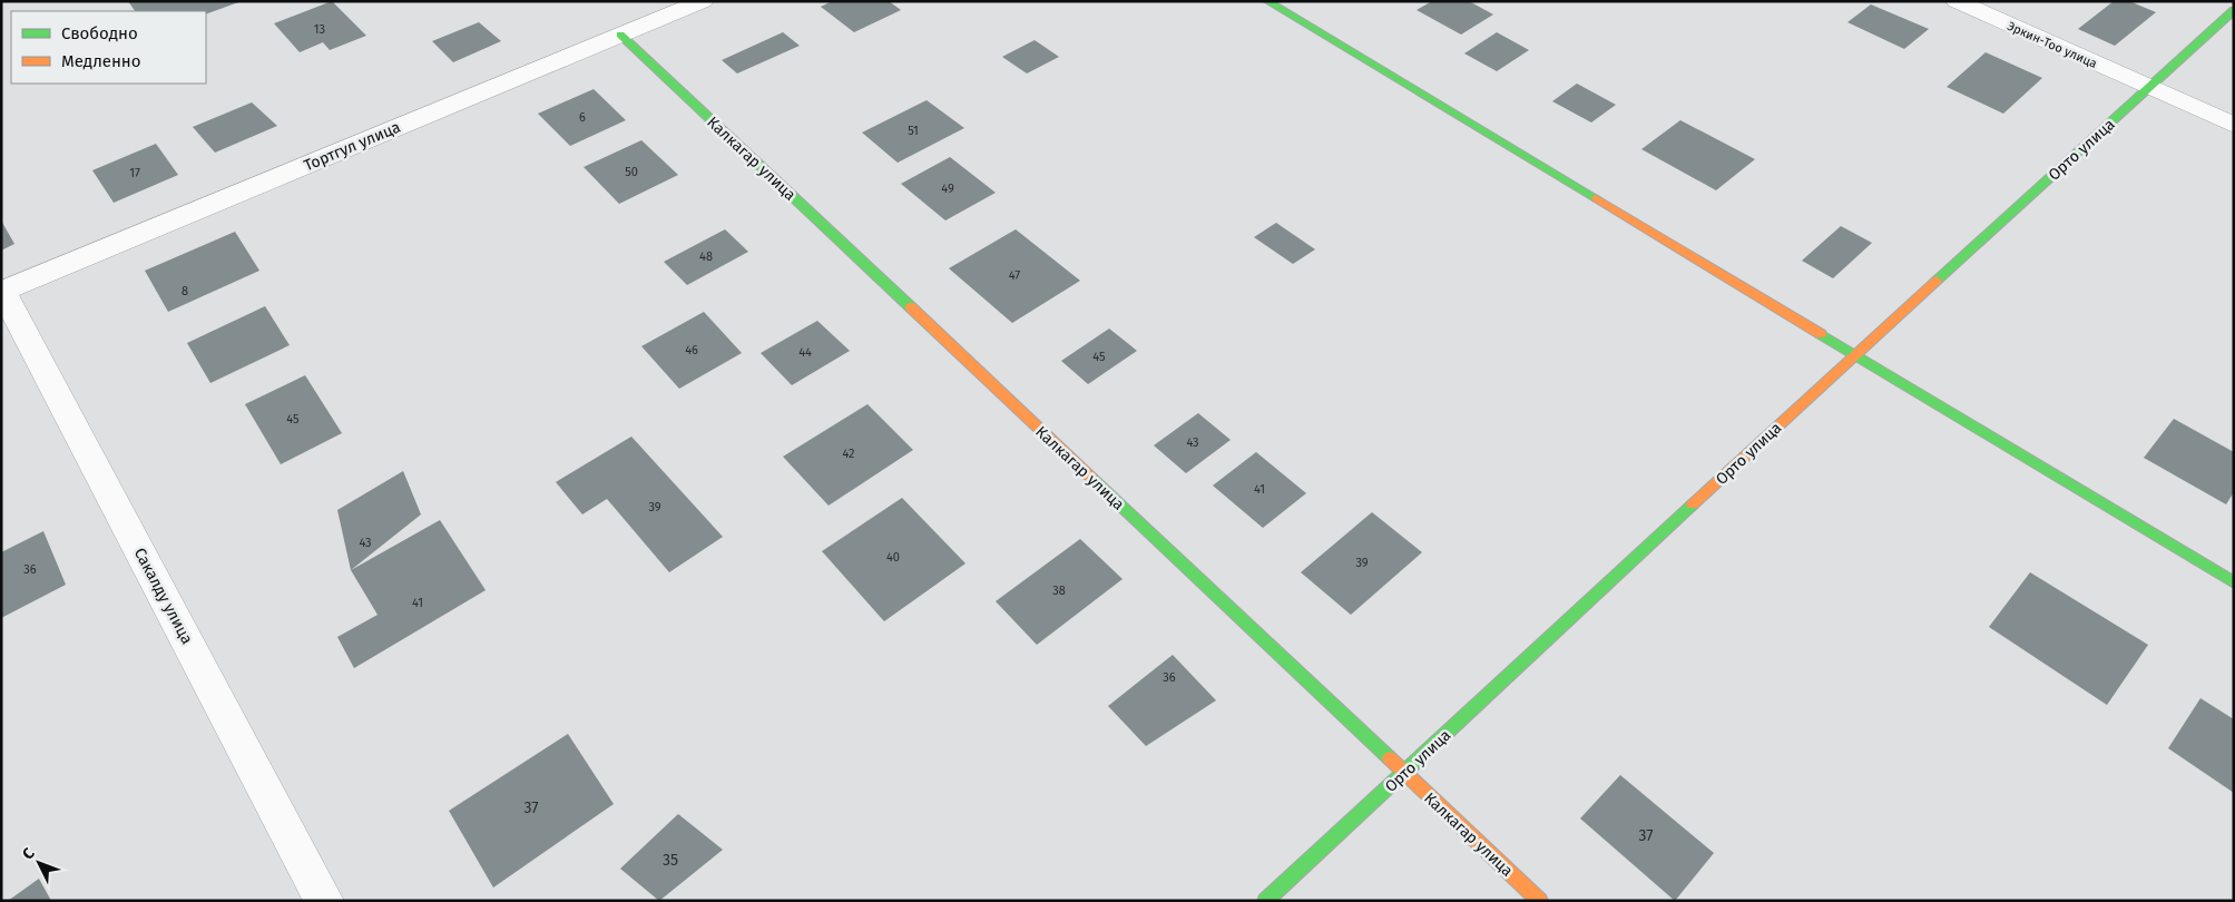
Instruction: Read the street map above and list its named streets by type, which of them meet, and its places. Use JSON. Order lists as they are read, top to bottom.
{
  "streets": {
    "street": [
      "Эркин-Тоо улица",
      "Тортгул улица",
      "Орто улица",
      "Калкагар улица",
      "Сакалду улица"
    ]
  },
  "crossings": [
    ["Эркин-Тоо улица", "Орто улица"],
    ["Тортгул улица", "Калкагар улица"],
    ["Тортгул улица", "Сакалду улица"],
    ["Орто улица", "Калкагар улица"]
  ],
  "house_numbers": [
    "13",
    "6",
    "51",
    "50",
    "17",
    "49",
    "48",
    "47",
    "8",
    "46",
    "44",
    "45",
    "45",
    "43",
    "42",
    "41",
    "39",
    "43",
    "40",
    "39",
    "36",
    "38",
    "41",
    "36",
    "37",
    "37",
    "35"
  ],
  "legend": ["Свободно", "Медленно"],
  "north": "top left"
}
